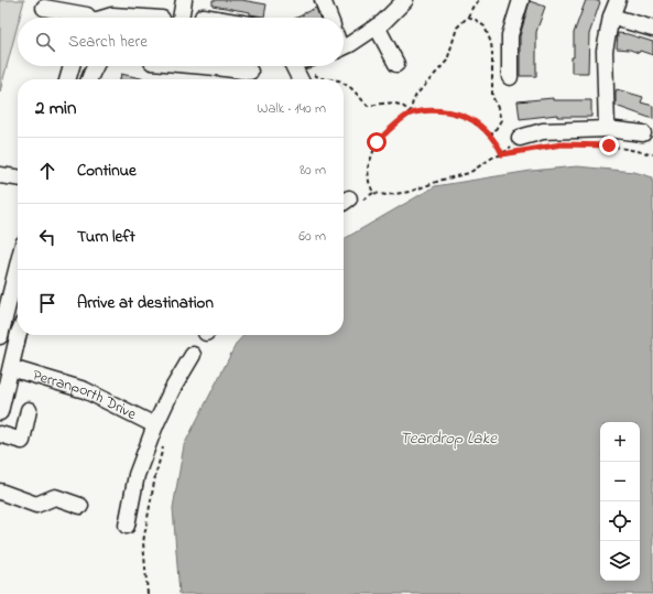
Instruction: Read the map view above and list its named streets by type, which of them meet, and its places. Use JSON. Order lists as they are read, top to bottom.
{
  "streets": {
    "street": ["Perranporth Drive"]
  },
  "water": ["Teardrop Lake"],
  "page": {
    "search": "Search here",
    "heading": ["2 min", "Walk · 140 m"],
    "list": [
      ["Continue", "80 m"],
      ["Turn left", "60 m"],
      "Arrive at destination"
    ],
    "map_buttons": ["+", "−"]
  }
}
